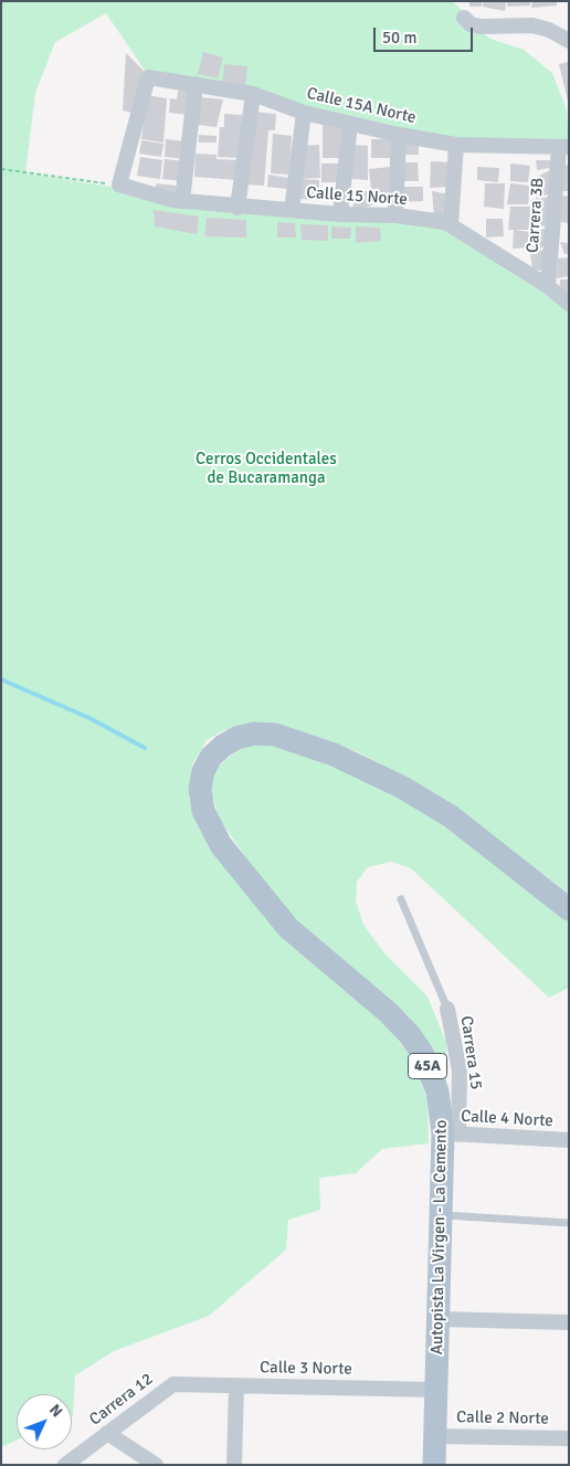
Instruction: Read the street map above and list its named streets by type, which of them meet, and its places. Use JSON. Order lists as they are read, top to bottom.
{
  "streets": {
    "main road": ["45A", "Autopista La Virgen - La Cemento"],
    "street": [
      "Calle 15A Norte",
      "Calle 15 Norte",
      "Carrera 3B",
      "Carrera 15",
      "Calle 4 Norte",
      "Calle 3 Norte",
      "Carrera 12",
      "Calle 2 Norte"
    ]
  },
  "crossings": [
    ["Calle 15A Norte", "Calle 15 Norte"],
    ["Calle 15A Norte", "Carrera 3B"],
    ["Calle 15 Norte", "Carrera 3B"],
    ["Carrera 15", "Calle 4 Norte"],
    ["Carrera 15", "Autopista La Virgen - La Cemento"],
    ["Calle 4 Norte", "Autopista La Virgen - La Cemento"],
    ["Autopista La Virgen - La Cemento", "Calle 3 Norte"],
    ["Autopista La Virgen - La Cemento", "Calle 2 Norte"],
    ["Calle 3 Norte", "Carrera 12"]
  ],
  "parks": ["Cerros Occidentales de Bucaramanga"],
  "scale_bar": "50 m",
  "north": "top right"
}
